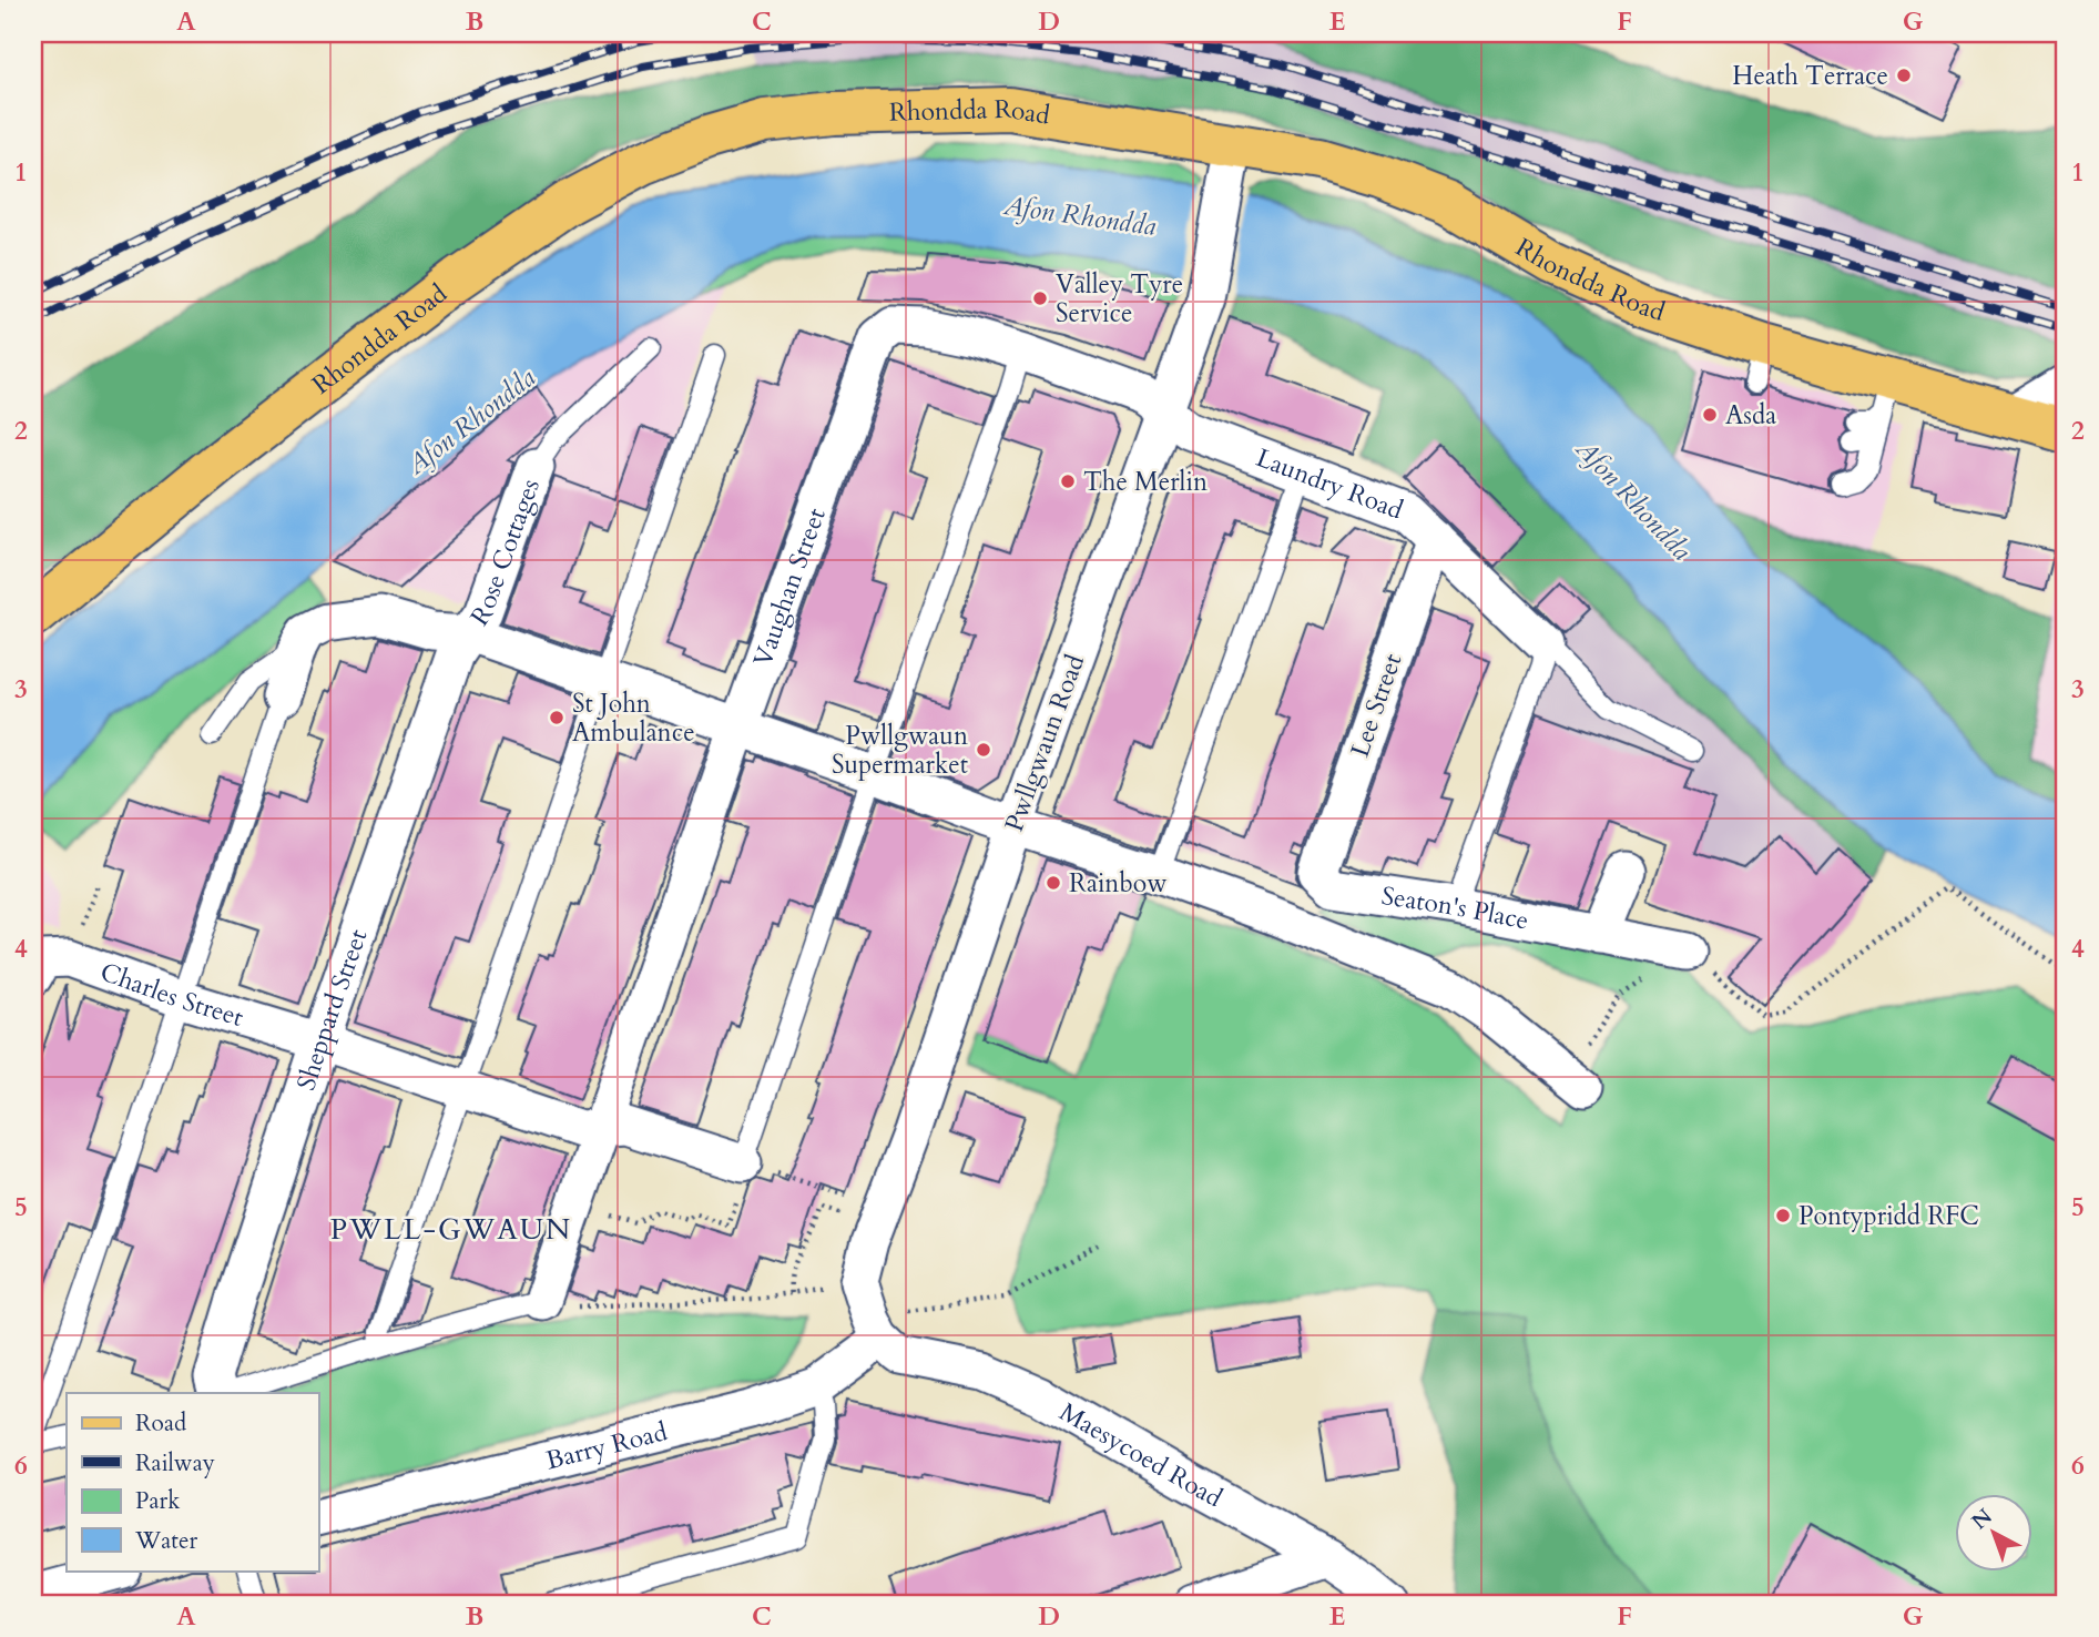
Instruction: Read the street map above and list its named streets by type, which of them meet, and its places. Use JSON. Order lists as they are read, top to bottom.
{
  "streets": {
    "main road": ["Rhondda Road"],
    "street": [
      "Laundry Road",
      "Rose Cottages",
      "Vaughan Street",
      "Lee Street",
      "Pwllgwaun Road",
      "Seaton's Place",
      "Charles Street",
      "Sheppard Street",
      "Barry Road",
      "Maesycoed Road"
    ]
  },
  "crossings": [
    ["Rhondda Road", "Pwllgwaun Road"],
    ["Laundry Road", "Vaughan Street"],
    ["Laundry Road", "Lee Street"],
    ["Laundry Road", "Pwllgwaun Road"],
    ["Rose Cottages", "Sheppard Street"],
    ["Vaughan Street", "Pwllgwaun Road"],
    ["Vaughan Street", "Charles Street"],
    ["Lee Street", "Seaton's Place"],
    ["Charles Street", "Sheppard Street"],
    ["Barry Road", "Maesycoed Road"]
  ],
  "districts": ["PWLL-GWAUN"],
  "water": ["Afon Rhondda"],
  "places": [
    "Heath Terrace",
    "Valley Tyre Service",
    "Asda",
    "The Merlin",
    "St John Ambulance",
    "Pwllgwaun Supermarket",
    "Rainbow",
    "Pontypridd RFC"
  ],
  "legend": [
    "Road",
    "Railway",
    "Park",
    "Water"
  ],
  "north": "top left",
  "grid": {
    "columns": [
      "A",
      "B",
      "C",
      "D",
      "E",
      "F",
      "G"
    ],
    "rows": [
      "1",
      "2",
      "3",
      "4",
      "5",
      "6"
    ]
  }
}
